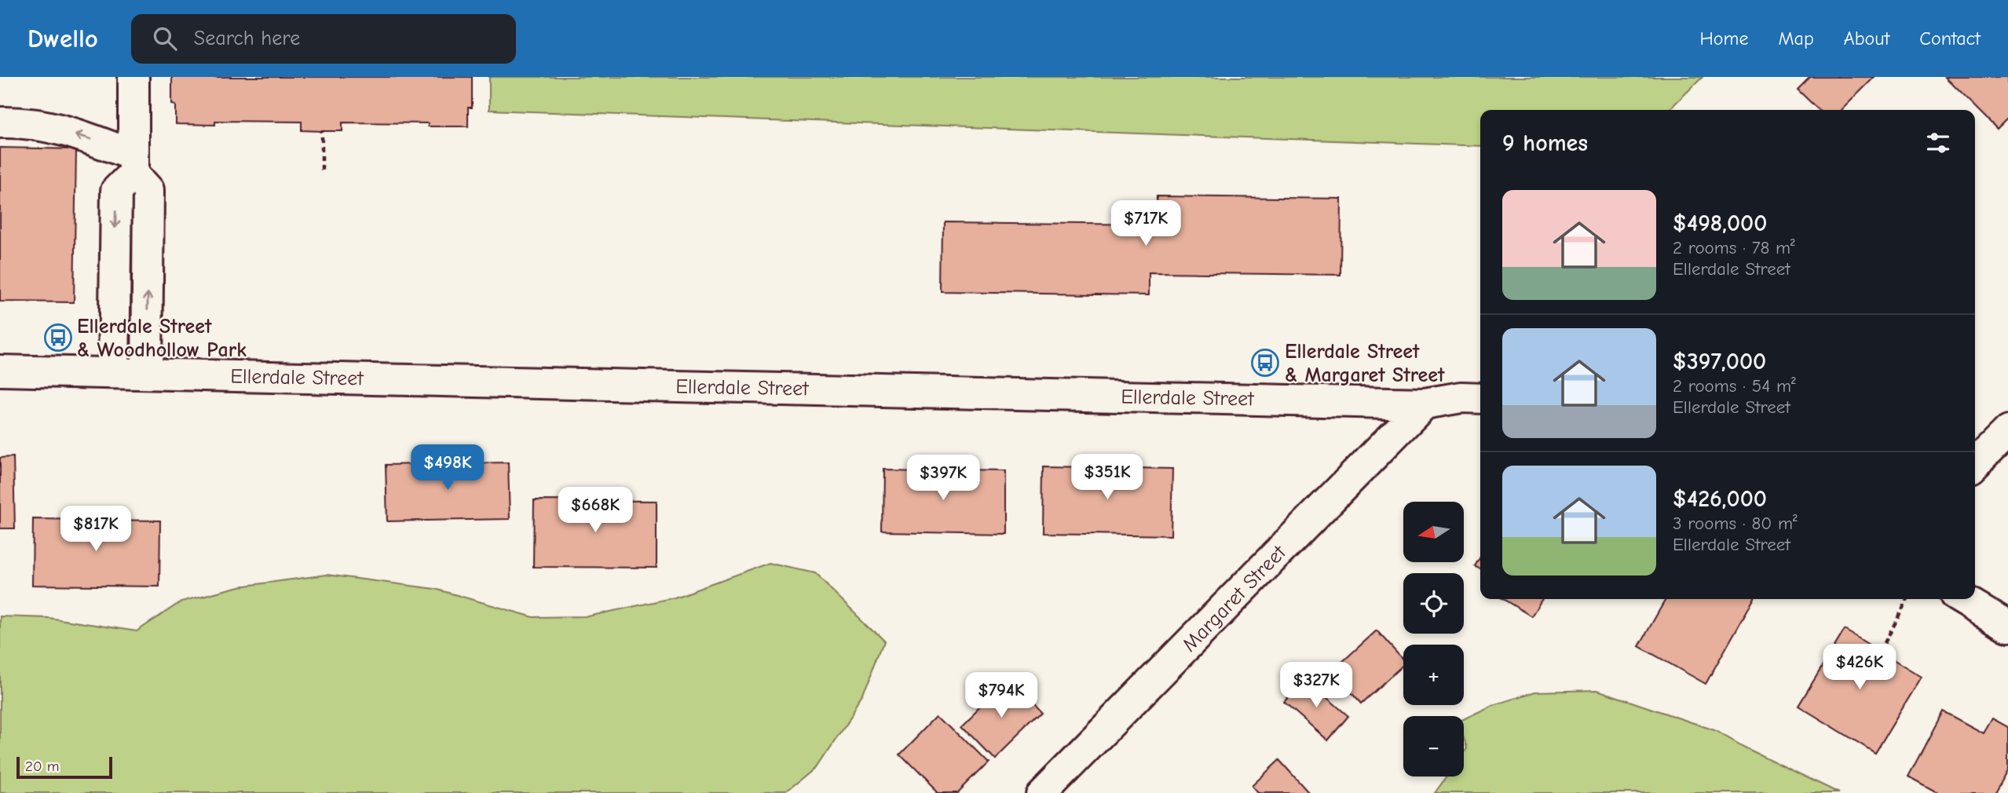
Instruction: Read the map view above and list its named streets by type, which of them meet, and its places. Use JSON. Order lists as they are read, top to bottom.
{
  "streets": {
    "street": ["Ellerdale Street", "Margaret Street"]
  },
  "crossings": [
    ["Ellerdale Street", "Margaret Street"]
  ],
  "places": {
    "bus stop": ["Ellerdale Street & Woodhollow Park", "Ellerdale Street & Margaret Street"]
  },
  "scale_bar": "20 m",
  "north": "left",
  "page": {
    "header": "Dwello",
    "search": "Search here",
    "nav": [
      "Home",
      "Map",
      "About",
      "Contact"
    ],
    "heading": "9 homes",
    "list": [
      {
        "name": "$498,000",
        "note": "2 rooms · 78 m² · Ellerdale Street"
      },
      {
        "name": "$397,000",
        "note": "2 rooms · 54 m² · Ellerdale Street"
      },
      {
        "name": "$426,000",
        "note": "3 rooms · 80 m² · Ellerdale Street"
      }
    ],
    "price": [
      "$717K",
      "$498K",
      "$351K",
      "$397K",
      "$668K",
      "$817K",
      "$426K",
      "$327K",
      "$794K"
    ],
    "map_buttons": ["+", "−"],
    "scale": "20 m"
  }
}
